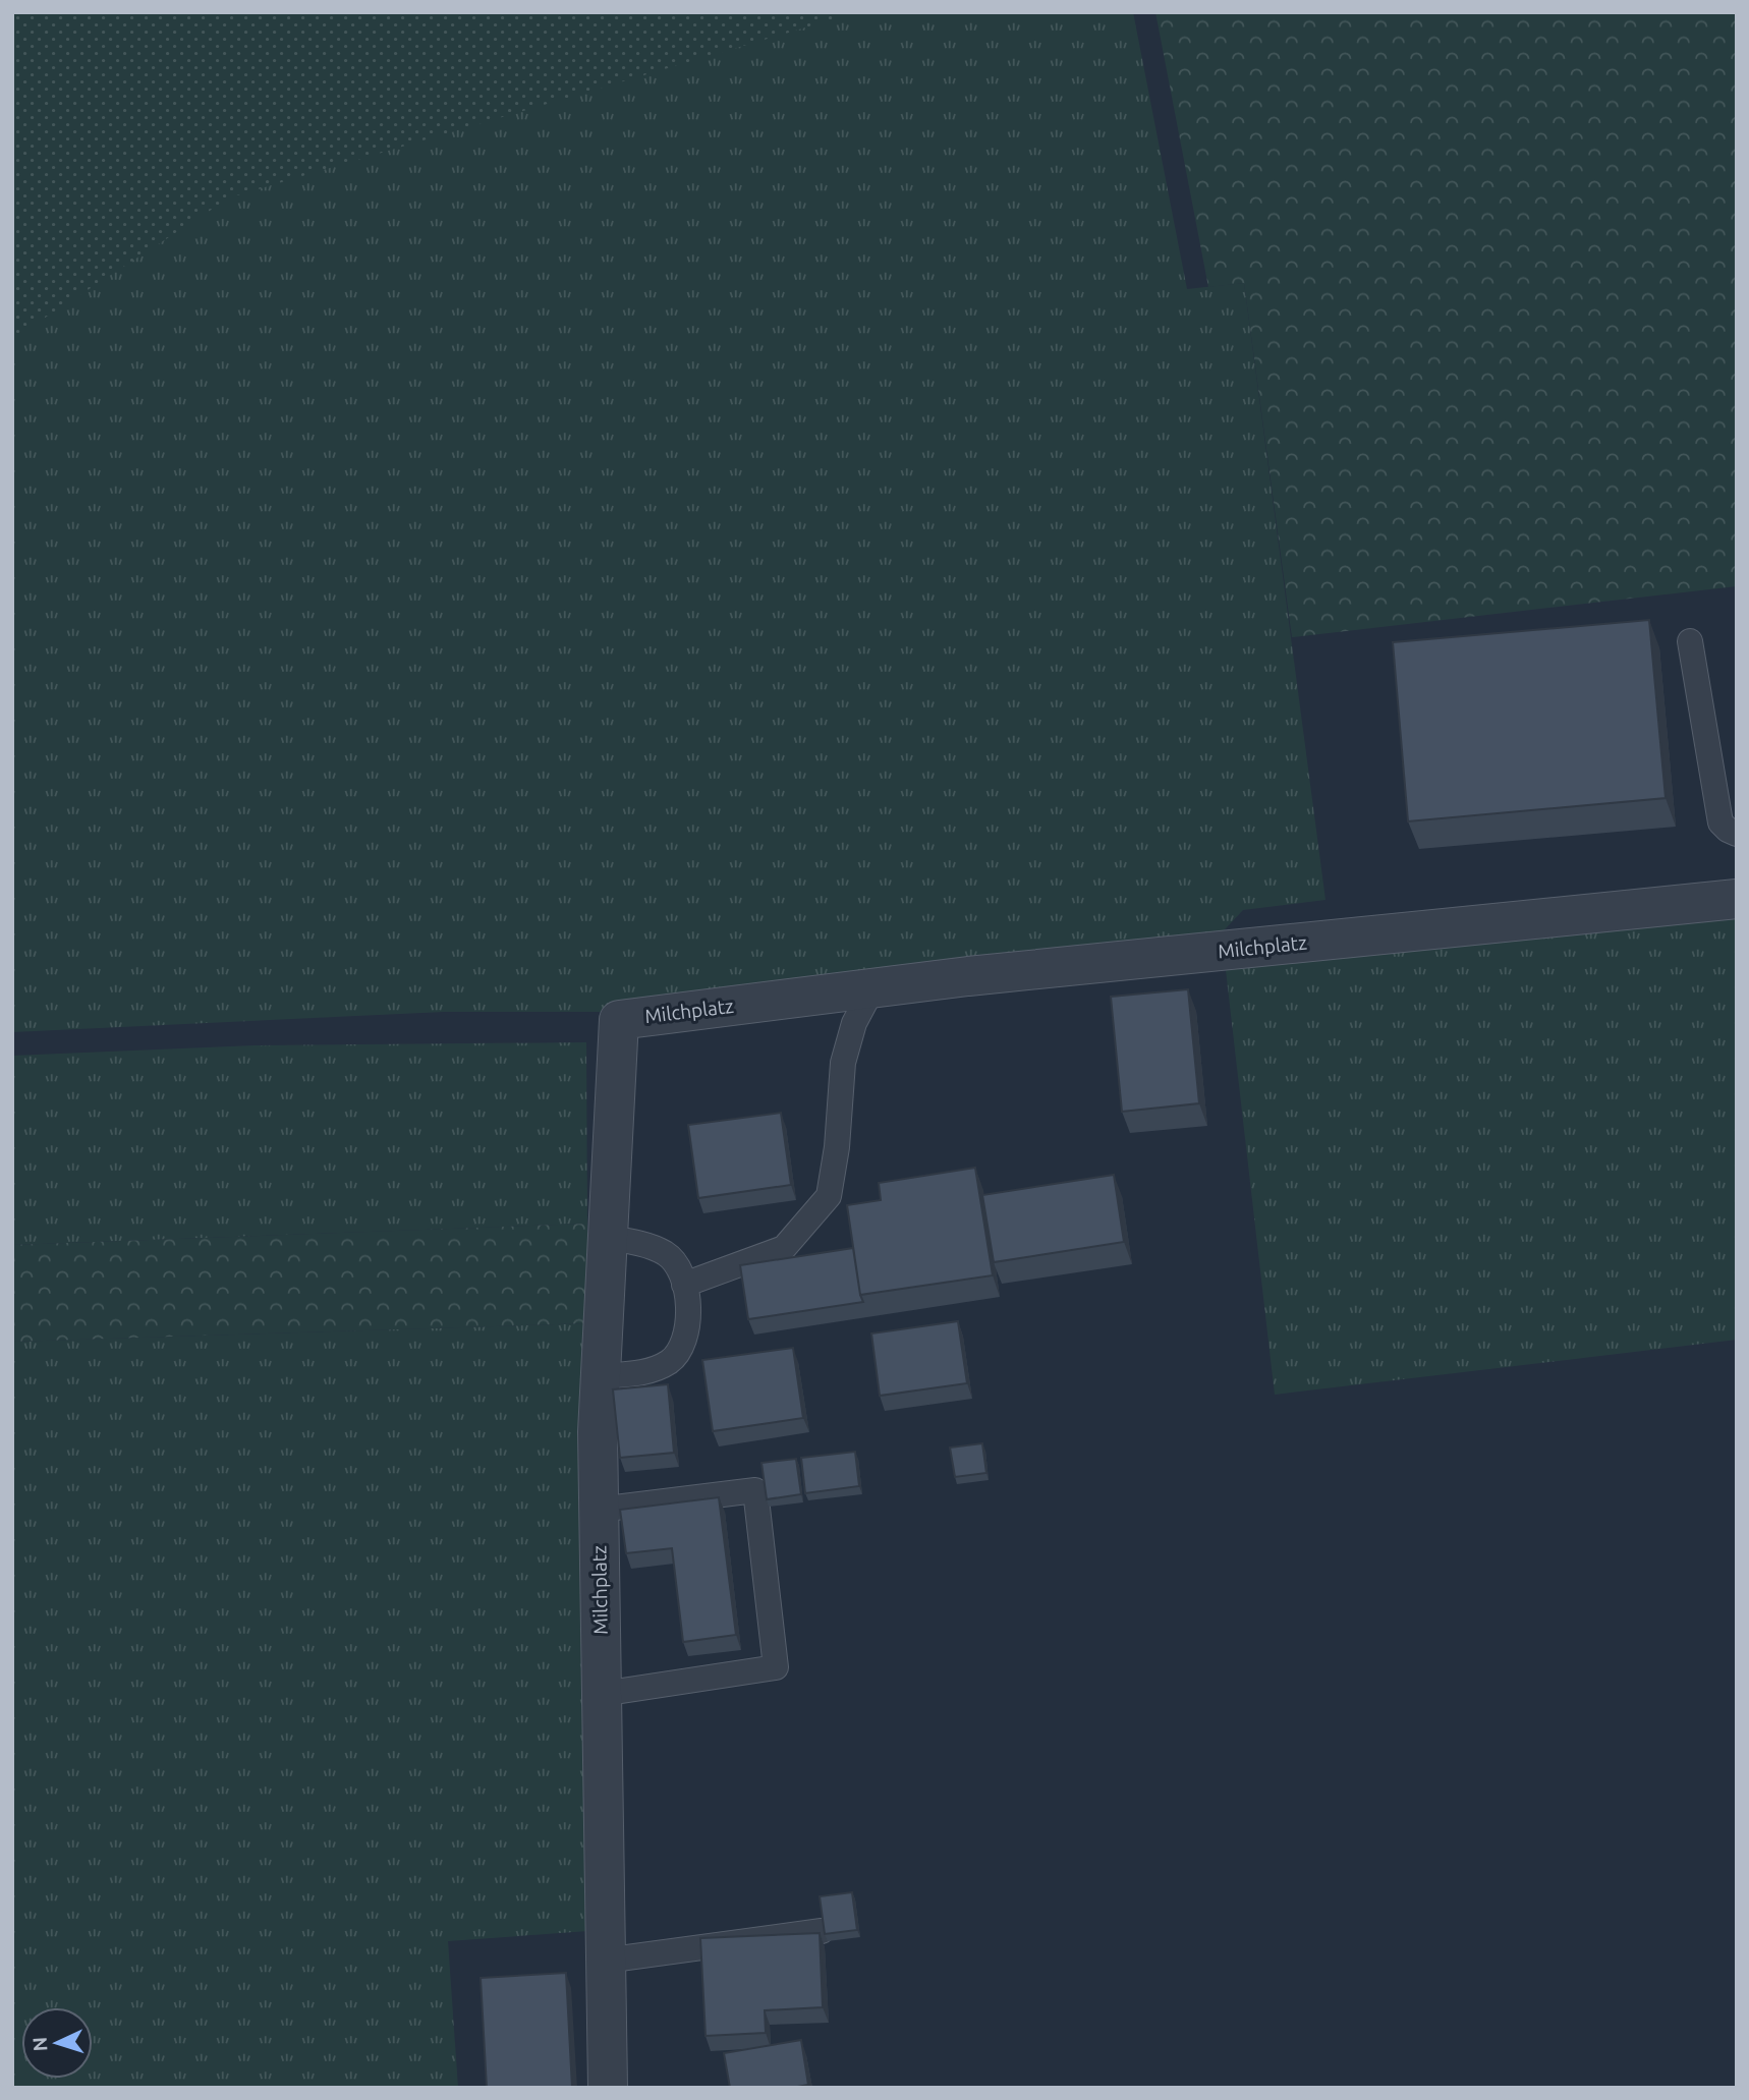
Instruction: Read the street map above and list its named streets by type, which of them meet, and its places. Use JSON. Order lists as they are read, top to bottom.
{
  "streets": {
    "street": ["Milchplatz"]
  },
  "north": "left"
}
